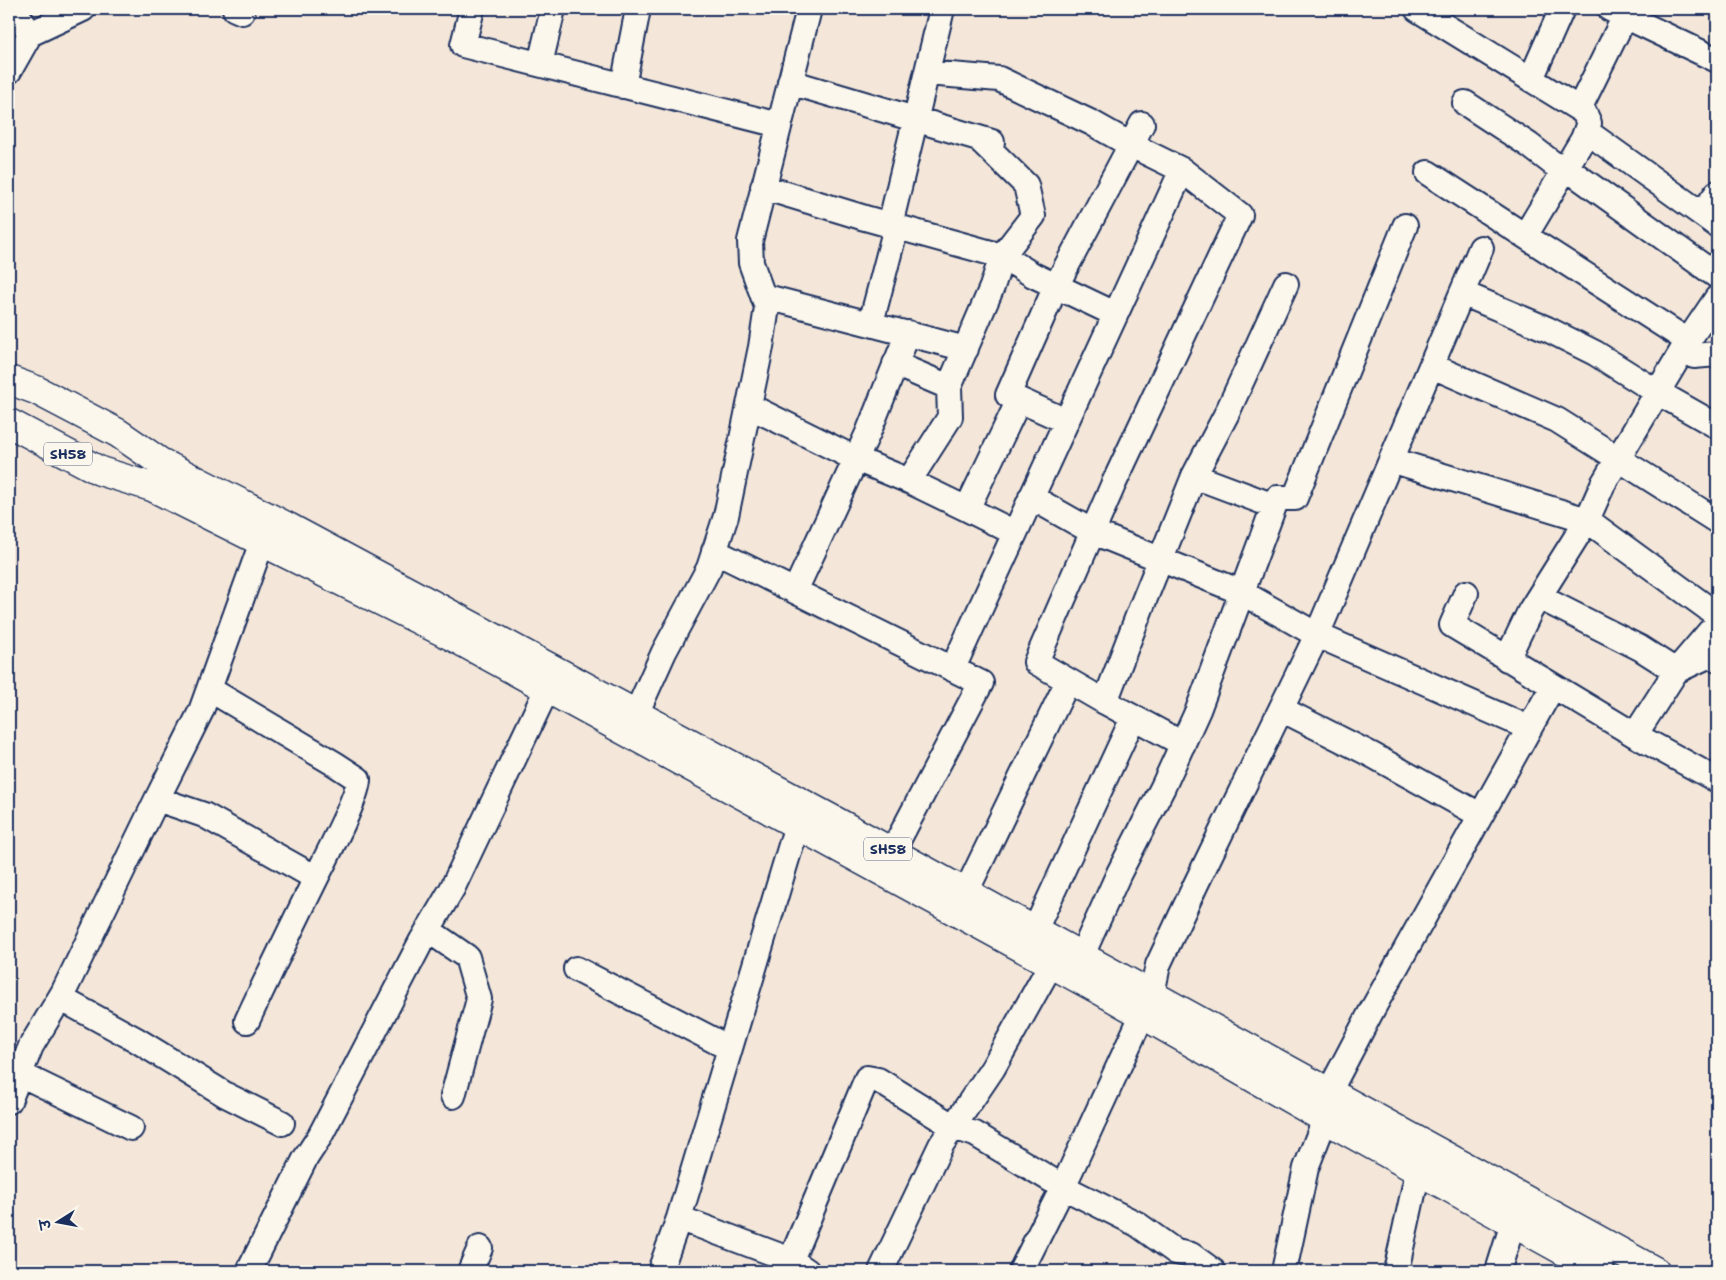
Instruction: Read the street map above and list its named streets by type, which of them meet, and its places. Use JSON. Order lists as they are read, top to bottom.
{
  "streets": {
    "main road": ["SH58"]
  },
  "north": "left"
}
